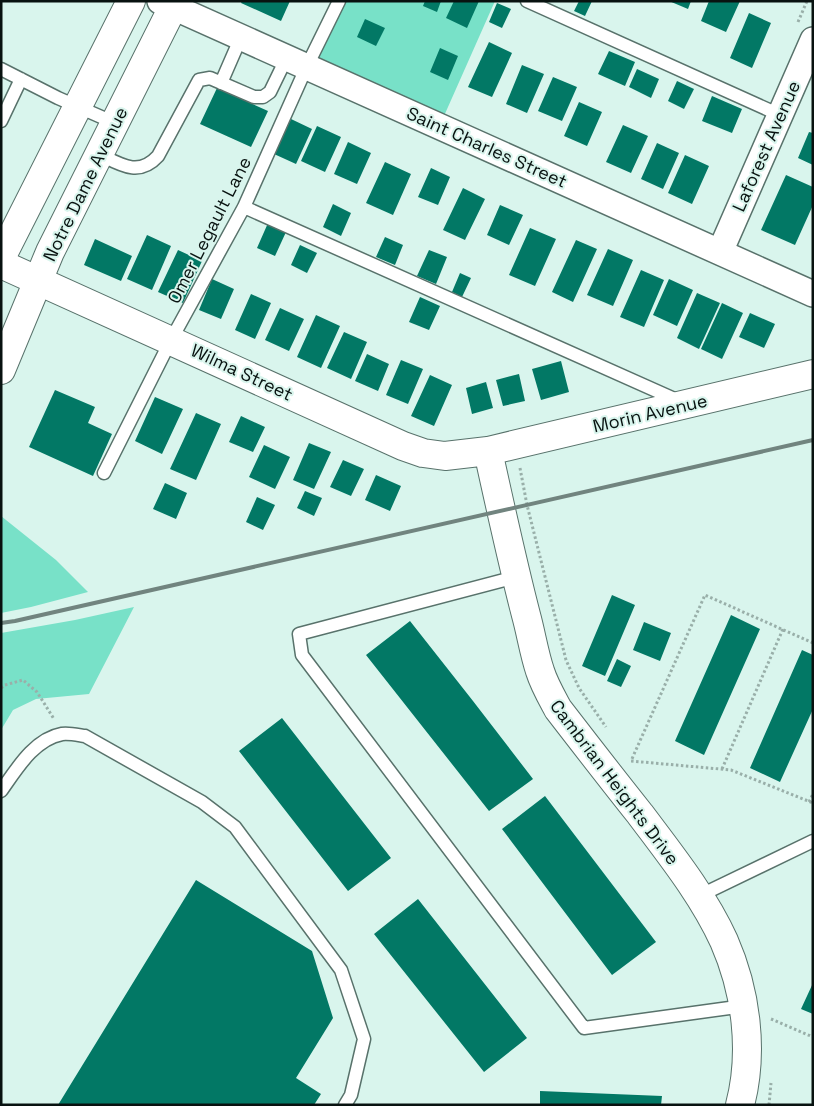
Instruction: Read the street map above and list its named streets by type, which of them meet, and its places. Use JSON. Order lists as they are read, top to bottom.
{
  "streets": {
    "street": [
      "Laforest Avenue",
      "Saint Charles Street",
      "Notre Dame Avenue",
      "Wilma Street",
      "Morin Avenue",
      "Cambrian Heights Drive"
    ],
    "lane": ["Omer Legault Lane"]
  },
  "crossings": [
    ["Laforest Avenue", "Saint Charles Street"],
    ["Saint Charles Street", "Notre Dame Avenue"],
    ["Saint Charles Street", "Omer Legault Lane"],
    ["Notre Dame Avenue", "Wilma Street"],
    ["Omer Legault Lane", "Wilma Street"],
    ["Wilma Street", "Morin Avenue"],
    ["Wilma Street", "Cambrian Heights Drive"],
    ["Morin Avenue", "Cambrian Heights Drive"]
  ]
}
